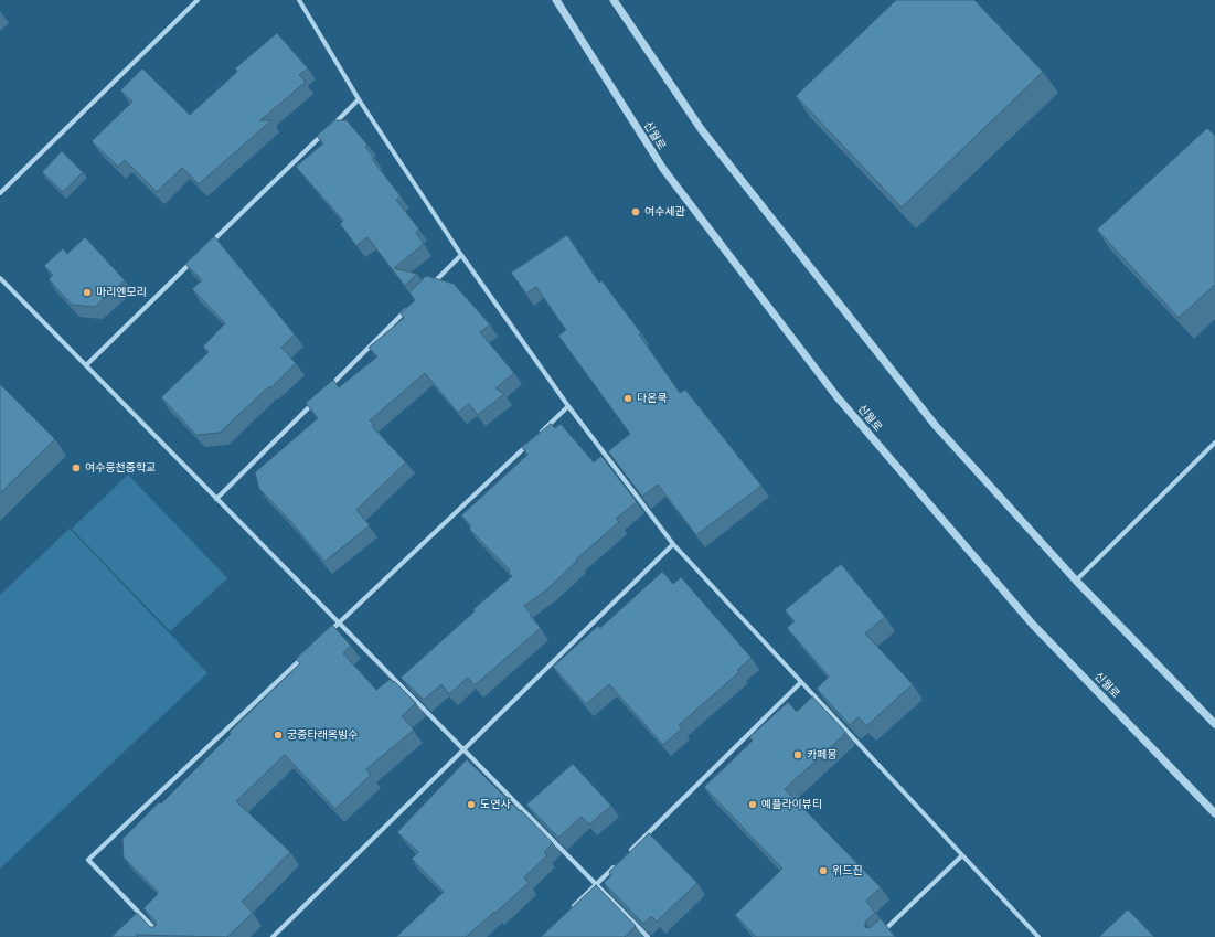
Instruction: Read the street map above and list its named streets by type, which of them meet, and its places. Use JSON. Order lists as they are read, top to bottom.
{
  "streets": {
    "street": ["신월로"]
  },
  "places": [
    "여수세관",
    "마리엔모리",
    "다온쿡",
    "여수웅천중학교",
    "궁중타래옥빙수",
    "카페몽",
    "도연사",
    "예플라이뷰티",
    "위드진"
  ]
}
